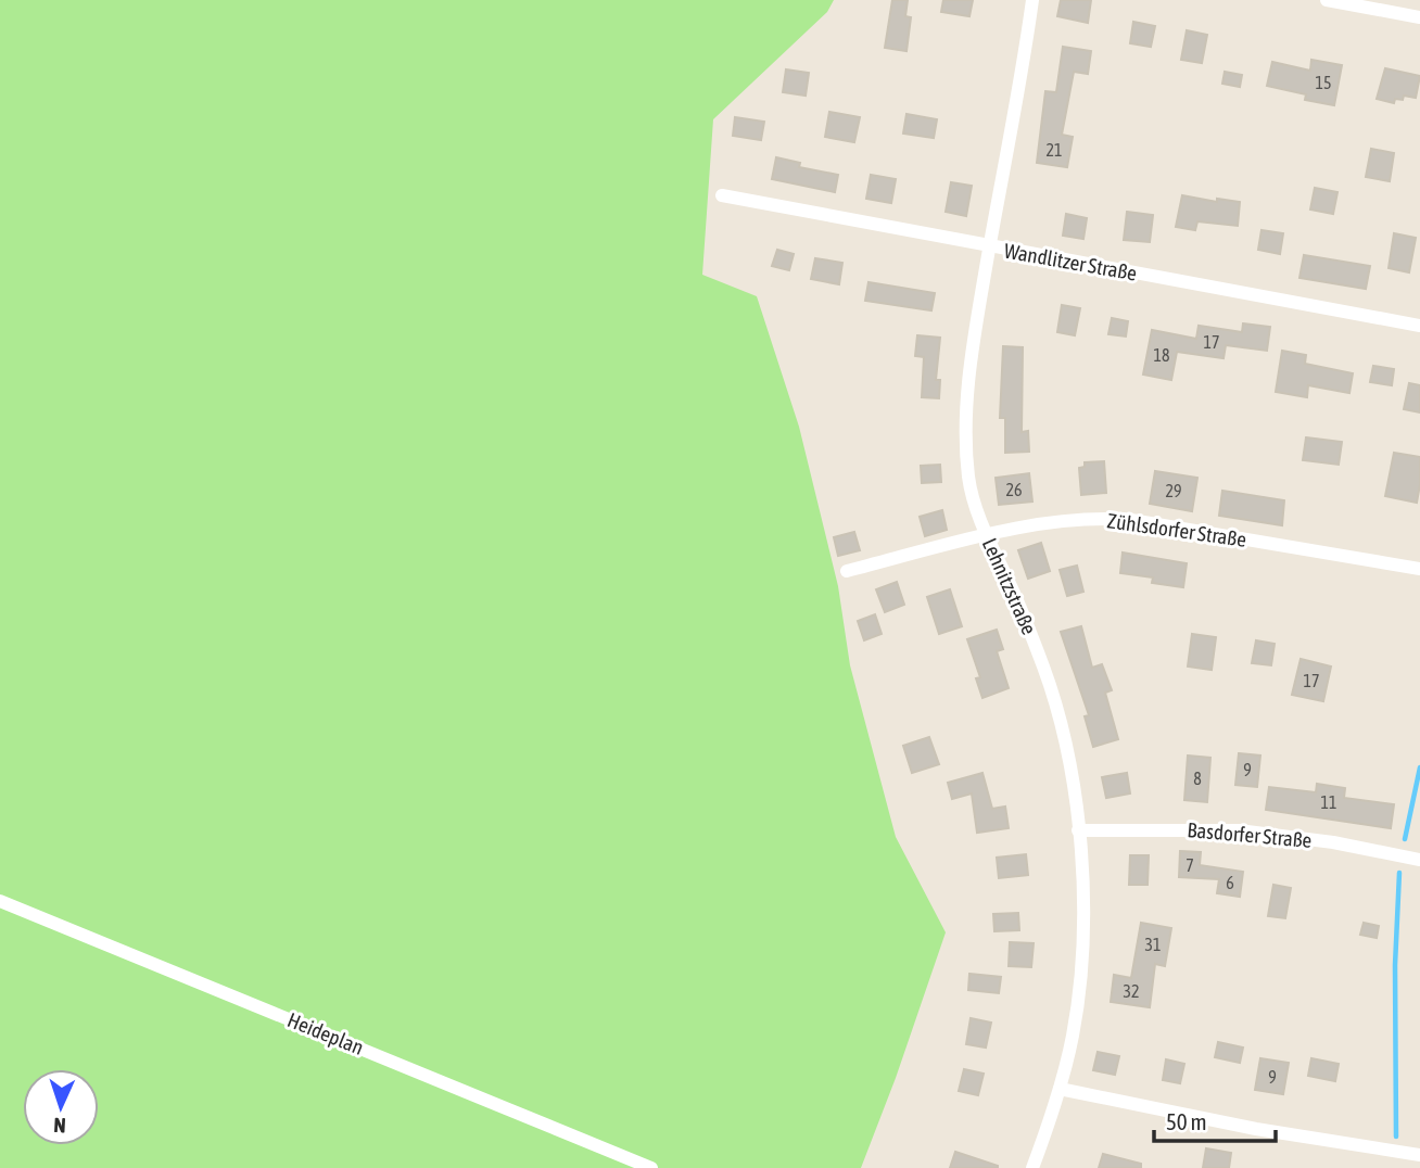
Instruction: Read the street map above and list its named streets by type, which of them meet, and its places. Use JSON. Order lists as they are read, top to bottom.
{
  "streets": {
    "street": [
      "Wandlitzer Straße",
      "Zühlsdorfer Straße",
      "Lehnitzstraße",
      "Basdorfer Straße",
      "Heideplan"
    ]
  },
  "crossings": [
    ["Wandlitzer Straße", "Lehnitzstraße"],
    ["Zühlsdorfer Straße", "Lehnitzstraße"],
    ["Lehnitzstraße", "Basdorfer Straße"]
  ],
  "house_numbers": [
    "15",
    "21",
    "17",
    "18",
    "26",
    "29",
    "17",
    "9",
    "8",
    "11",
    "7",
    "6",
    "31",
    "32",
    "9"
  ],
  "scale_bar": "50 m",
  "north": "bottom"
}
